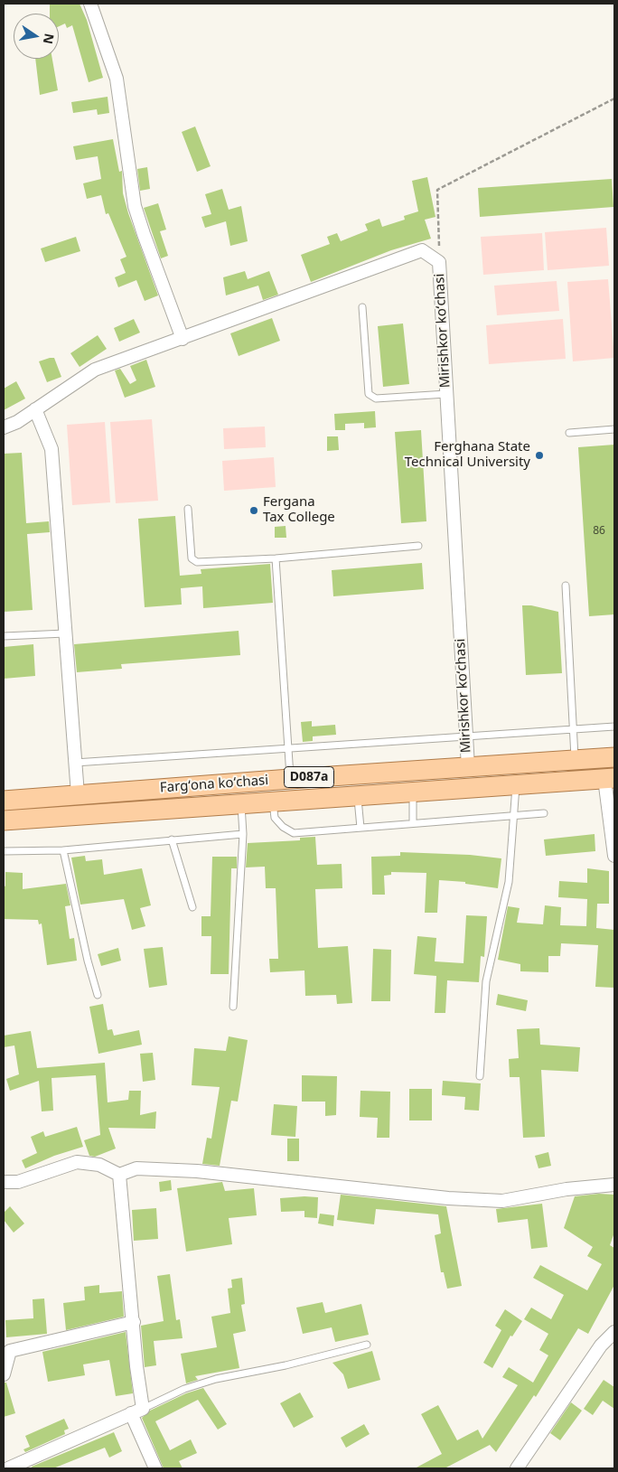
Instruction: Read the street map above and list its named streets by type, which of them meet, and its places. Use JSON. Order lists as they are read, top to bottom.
{
  "streets": {
    "main road": ["D087a", "Fargʻona koʻchasi"],
    "street": ["Mirishkor koʻchasi"]
  },
  "crossings": [
    ["Mirishkor koʻchasi", "Fargʻona koʻchasi"]
  ],
  "places": ["Ferghana State Technical University", "Fergana Tax College"],
  "house_numbers": ["86"],
  "north": "right"
}
